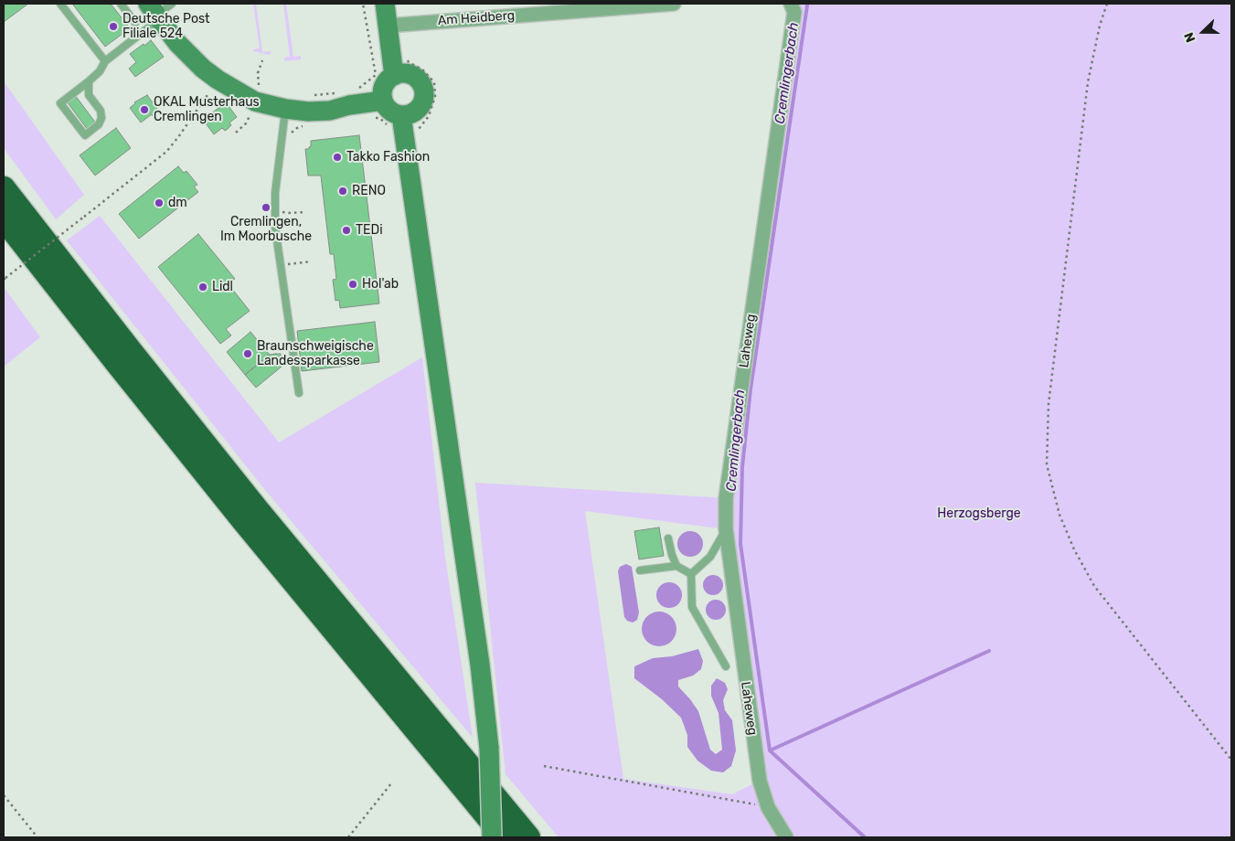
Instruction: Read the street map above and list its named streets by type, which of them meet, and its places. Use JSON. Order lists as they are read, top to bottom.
{
  "streets": {
    "street": ["Am Heidberg", "Laheweg"]
  },
  "water": ["Cremlingerbach"],
  "parks": ["Herzogsberge"],
  "places": [
    "Deutsche Post Filiale 524",
    "OKAL Musterhaus Cremlingen",
    "Takko Fashion",
    "RENO",
    "dm",
    "Cremlingen, Im Moorbusche",
    "TEDi",
    "Hol'ab",
    "Lidl",
    "Braunschweigische Landessparkasse"
  ],
  "north": "left"
}
